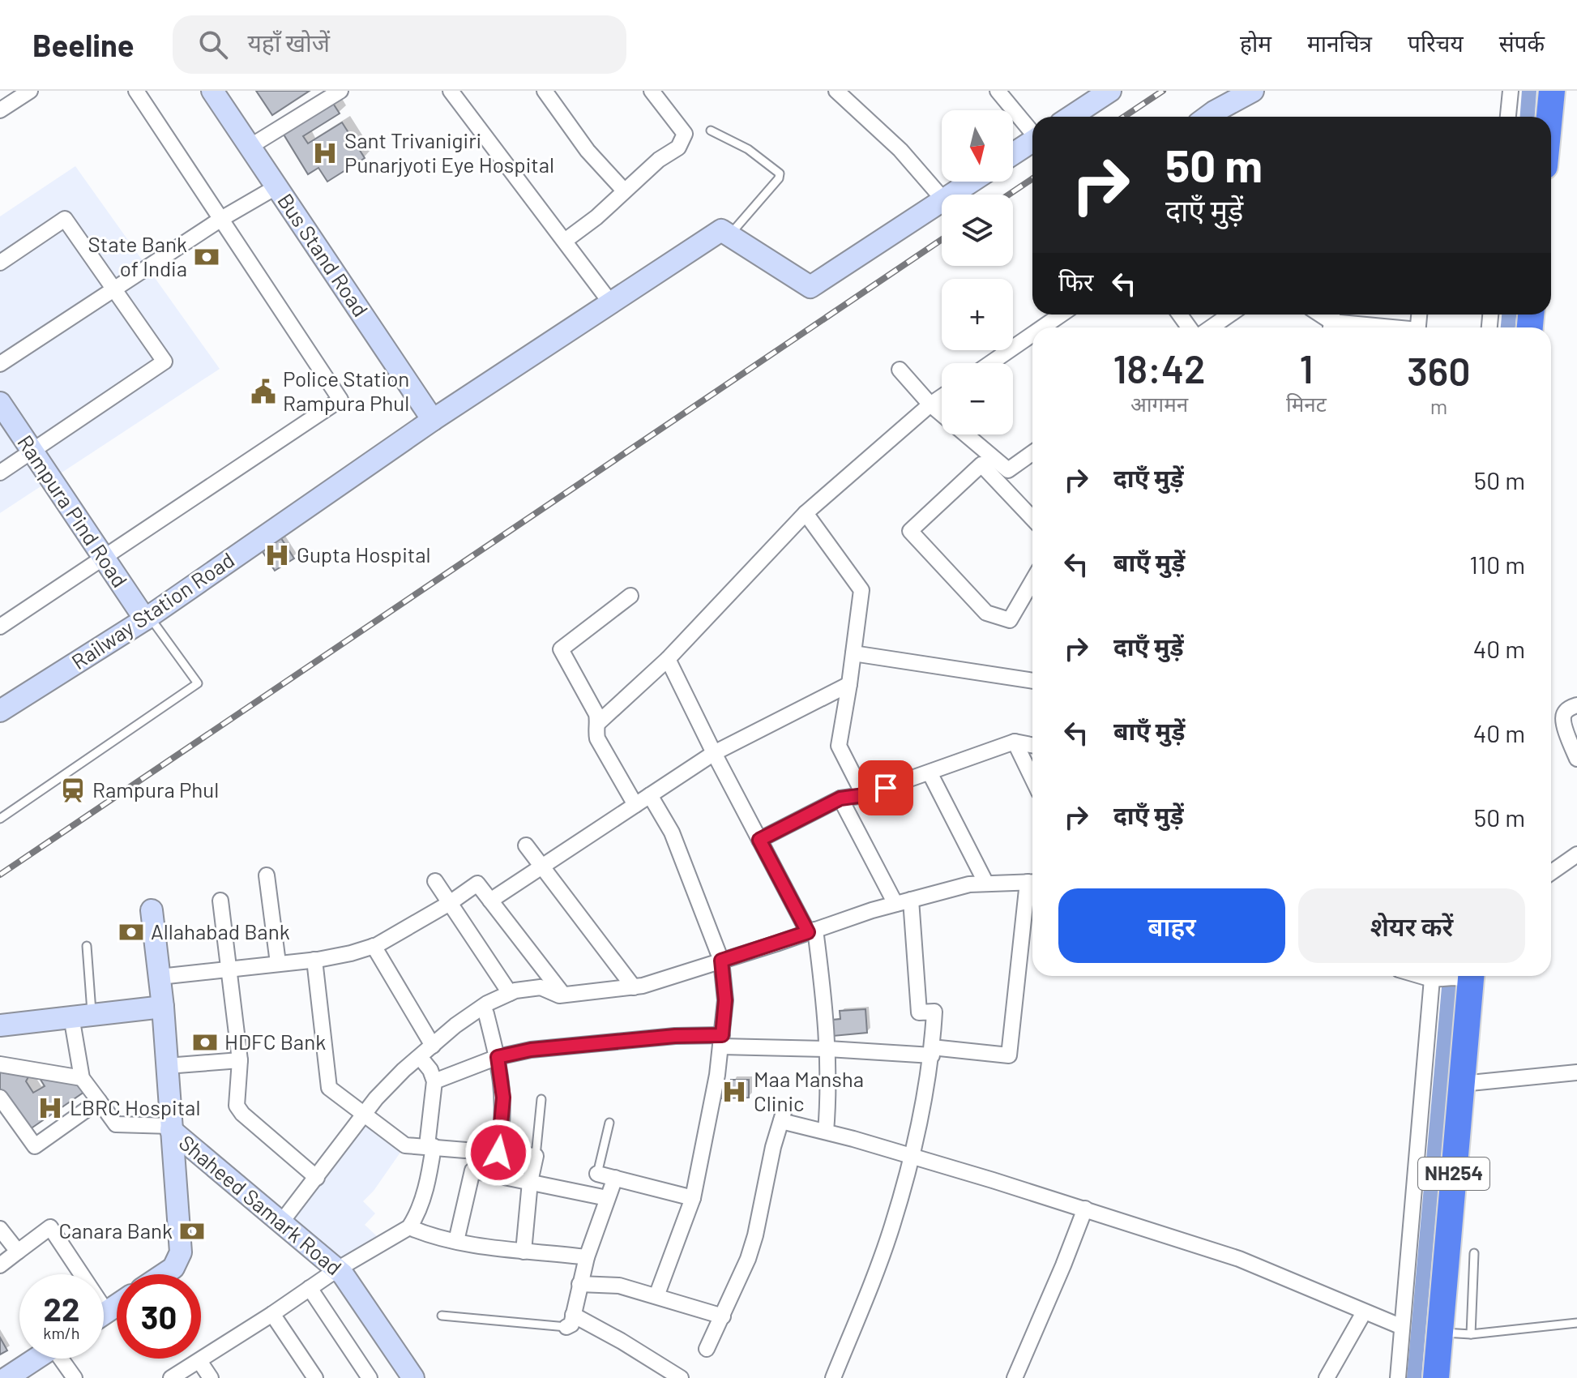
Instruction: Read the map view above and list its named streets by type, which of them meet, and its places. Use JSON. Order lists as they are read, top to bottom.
{
  "streets": {
    "highway": ["NH254"],
    "street": [
      "Bus Stand Road",
      "Rampura Pind Road",
      "Railway Station Road",
      "Shaheed Samark Road"
    ]
  },
  "crossings": [
    ["Bus Stand Road", "Railway Station Road"],
    ["Rampura Pind Road", "Railway Station Road"]
  ],
  "places": {
    "hospital": [
      "Sant Trivanigiri Punarjyoti Eye Hospital",
      "Gupta Hospital",
      "Maa Mansha Clinic",
      "LBRC Hospital"
    ],
    "bank": [
      "State Bank of India",
      "Allahabad Bank",
      "HDFC Bank",
      "Canara Bank"
    ],
    "public building": ["Police Station Rampura Phul"],
    "station": ["Rampura Phul"]
  },
  "north": "bottom",
  "page": {
    "header": "Beeline",
    "search": "यहाँ खोजें",
    "nav": [
      "होम",
      "मानचित्र",
      "परिचय",
      "संपर्क"
    ],
    "map_buttons": ["+", "−"],
    "turn": ["50 m", "दाएँ मुड़ें"],
    "then": "फिर",
    "eta": [
      "18:42",
      "आगमन",
      "1",
      "मिनट",
      "360",
      "m"
    ],
    "list": [
      {
        "name": "दाएँ मुड़ें",
        "value": "50 m"
      },
      {
        "name": "बाएँ मुड़ें",
        "value": "110 m"
      },
      {
        "name": "दाएँ मुड़ें",
        "value": "40 m"
      },
      {
        "name": "बाएँ मुड़ें",
        "value": "40 m"
      },
      {
        "name": "दाएँ मुड़ें",
        "value": "50 m"
      }
    ],
    "buttons": ["बाहर", "शेयर करें"],
    "speed": "22 km/h",
    "limit": "30"
  }
}
